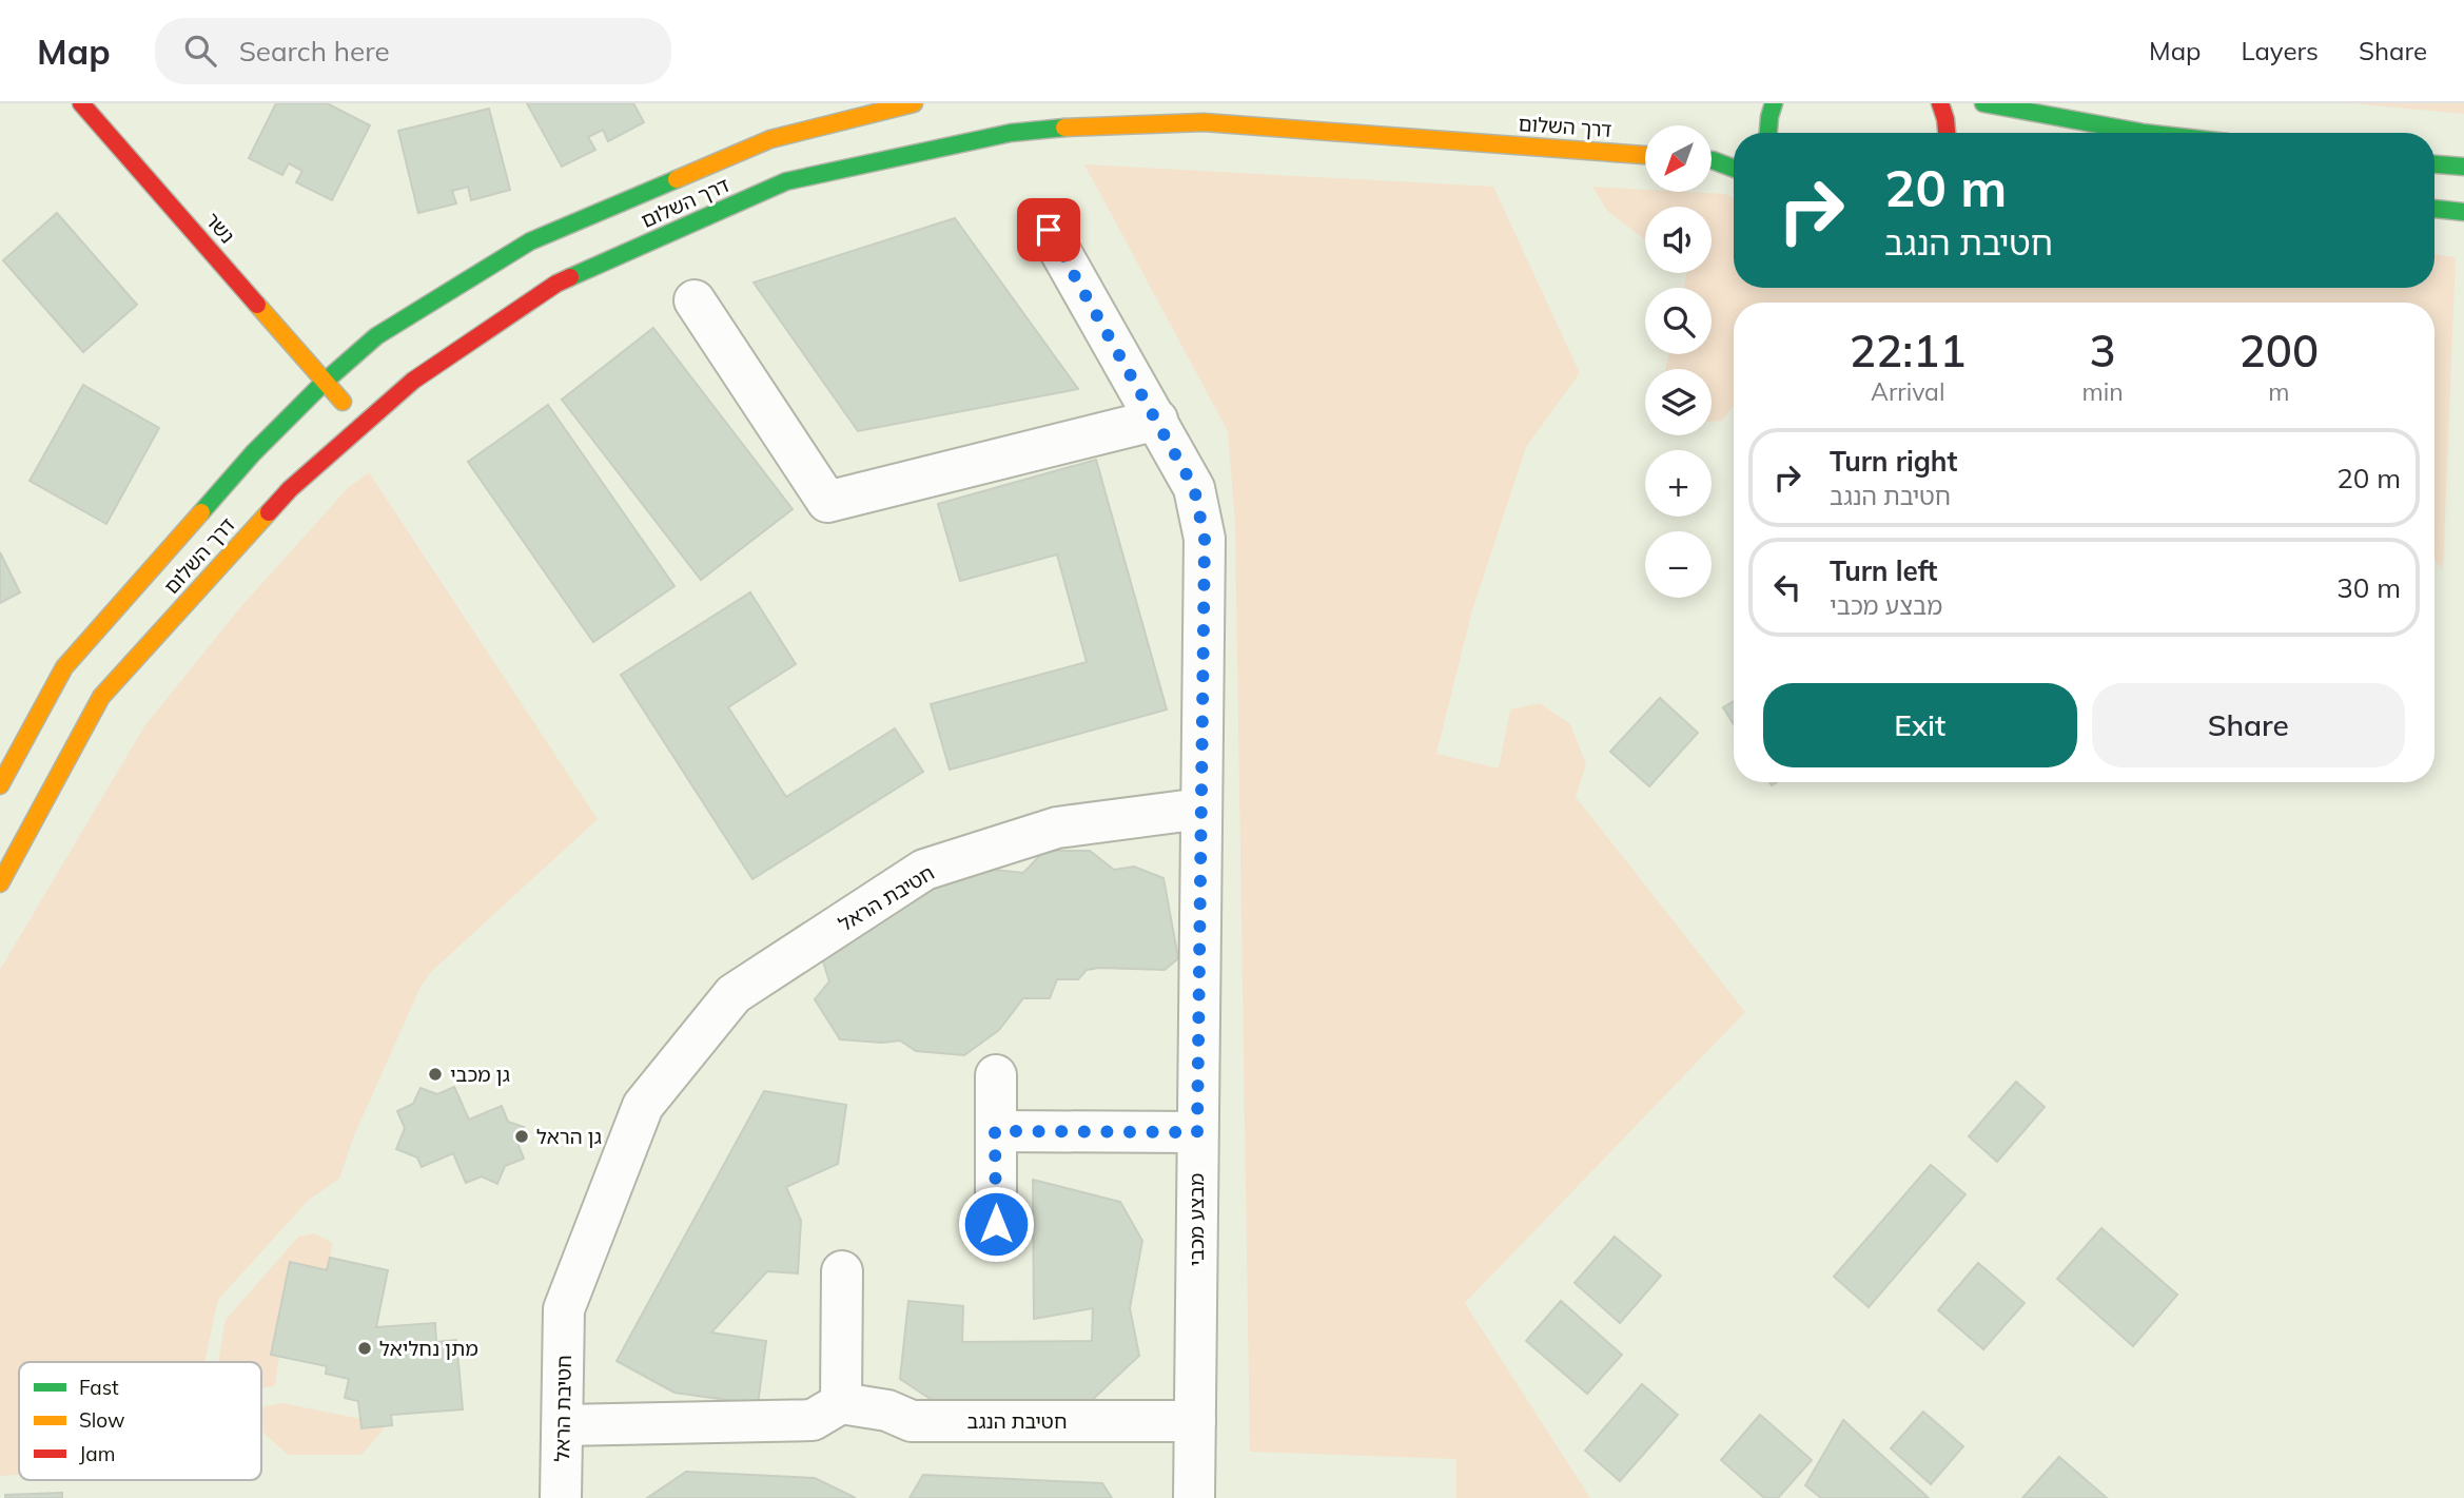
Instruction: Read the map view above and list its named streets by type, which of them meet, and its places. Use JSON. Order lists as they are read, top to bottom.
{
  "streets": {
    "street": [
      "דרך השלום",
      "נשר",
      "חטיבת הראל",
      "מבצע מכבי",
      "חטיבת הנגב"
    ]
  },
  "crossings": [
    ["דרך השלום", "נשר"],
    ["חטיבת הראל", "מבצע מכבי"],
    ["מבצע מכבי", "חטיבת הנגב"]
  ],
  "places": ["גן מכבי", "גן הראל", "מתן נחליאל"],
  "legend": ["Fast", "Slow", "Jam"],
  "north": "bottom left",
  "page": {
    "header": "Map",
    "search": "Search here",
    "nav": ["Map", "Layers", "Share"],
    "map_buttons": ["+", "−"],
    "turn": ["20 m", "חטיבת הנגב"],
    "eta": [
      "22:11",
      "Arrival",
      "3",
      "min",
      "200",
      "m"
    ],
    "list": [
      {
        "name": "Turn right",
        "note": "חטיבת הנגב",
        "value": "20 m"
      },
      {
        "name": "Turn left",
        "note": "מבצע מכבי",
        "value": "30 m"
      }
    ],
    "buttons": ["Exit", "Share"]
  }
}
